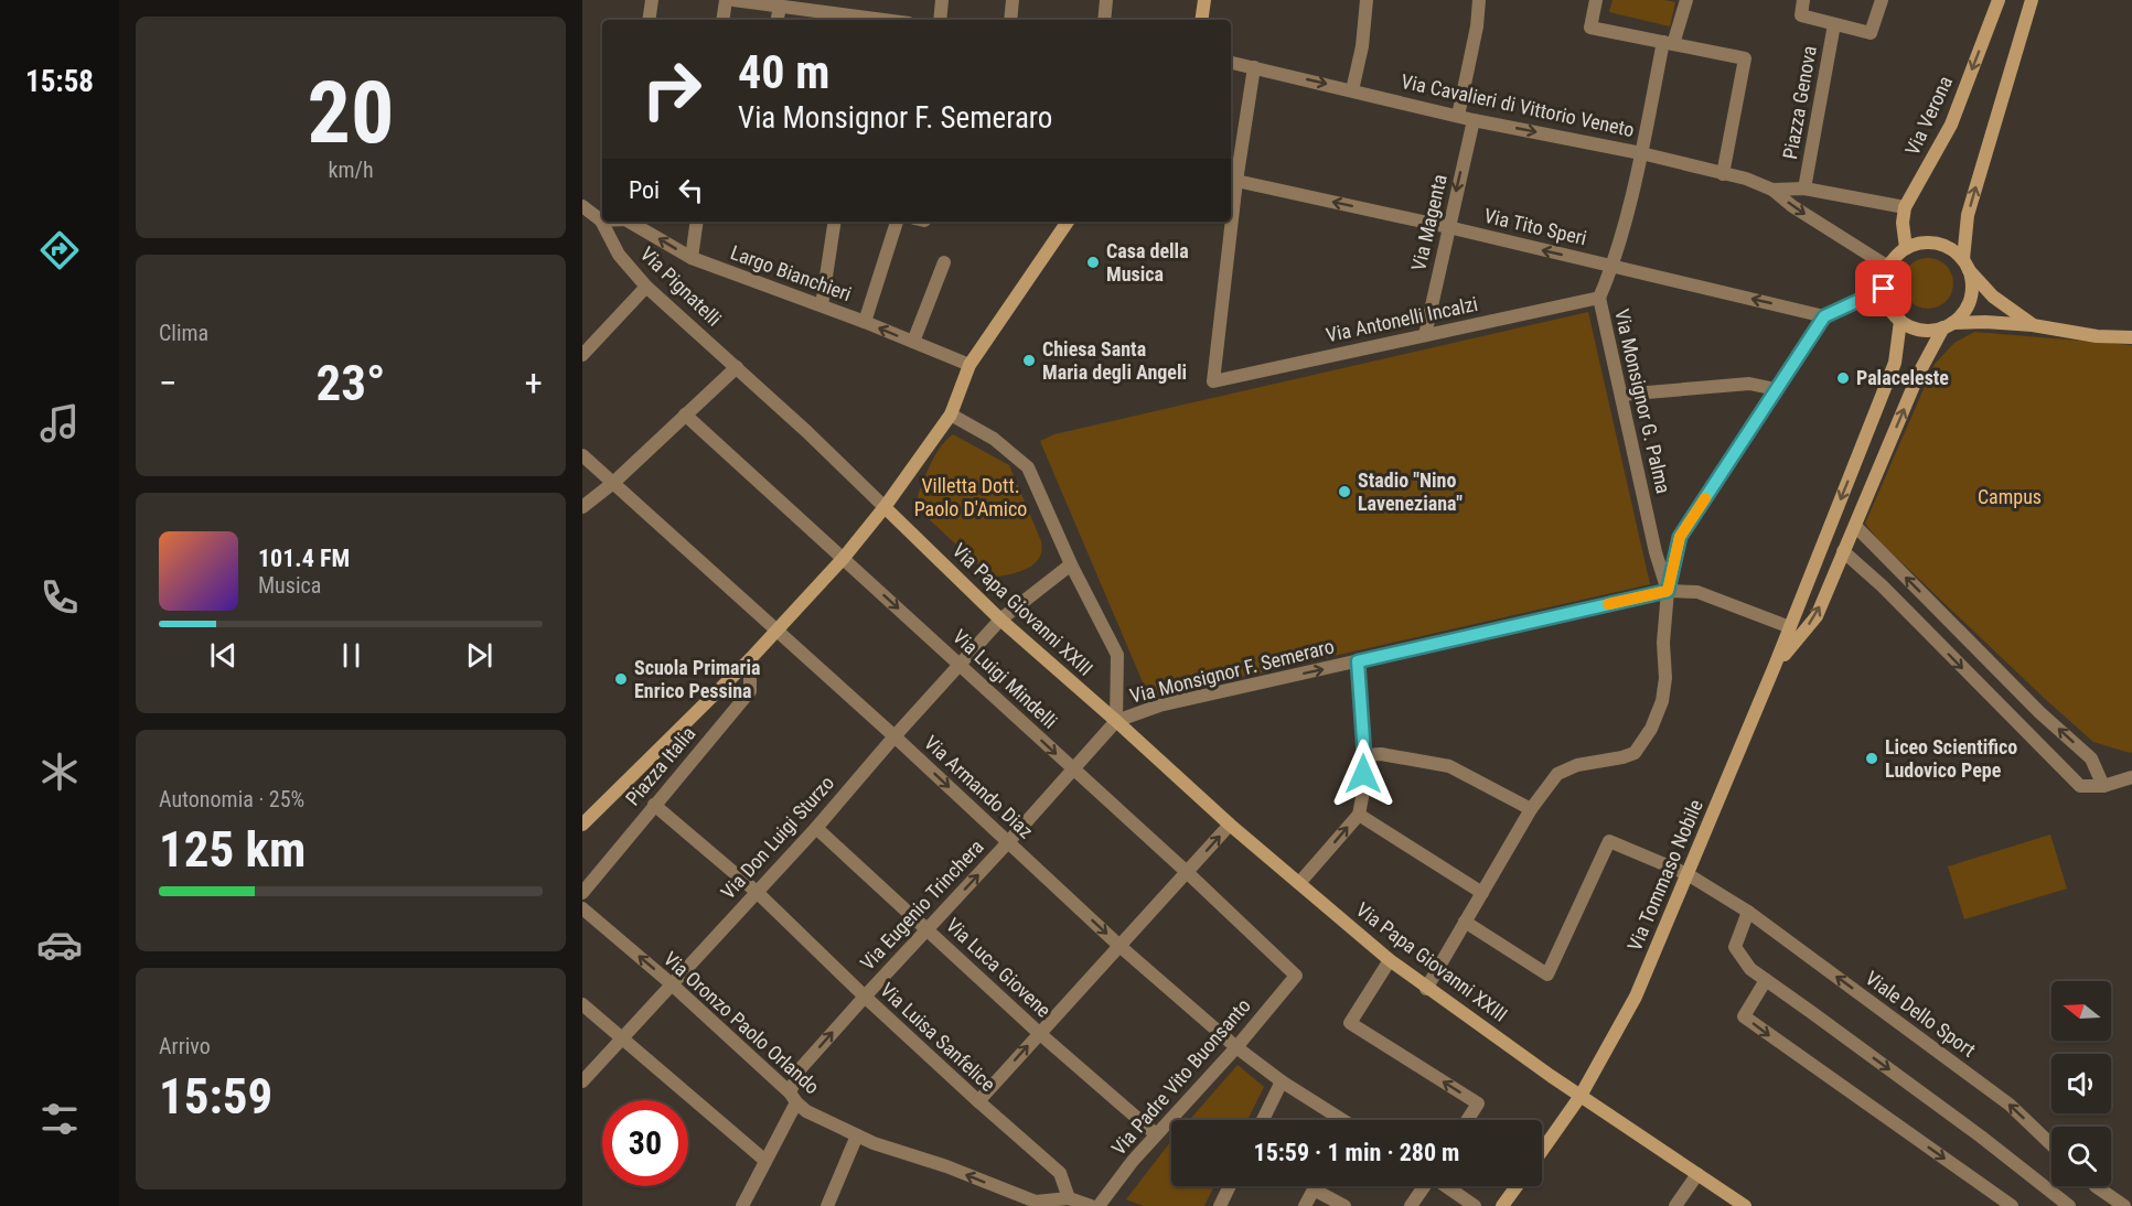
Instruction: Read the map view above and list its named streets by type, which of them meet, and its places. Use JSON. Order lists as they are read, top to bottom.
{
  "streets": {
    "street": [
      "Piazza Genova",
      "Via Cavalieri di Vittorio Veneto",
      "Via Verona",
      "Via Magenta",
      "Via Tito Speri",
      "Largo Bianchieri",
      "Via Pignatelli",
      "Via Antonelli Incalzi",
      "Via Monsignor G. Palma",
      "Via Papa Giovanni XXIII",
      "Via Monsignor F. Semeraro",
      "Via Luigi Mindelli",
      "Piazza Italia",
      "Via Armando Diaz",
      "Via Don Luigi Sturzo",
      "Via Tommaso Nobile",
      "Via Eugenio Trinchera",
      "Via Luca Giovene",
      "Viale Dello Sport",
      "Via Oronzo Paolo Orlando",
      "Via Luisa Sanfelice",
      "Via Padre Vito Buonsanto"
    ]
  },
  "crossings": [
    ["Piazza Genova", "Via Cavalieri di Vittorio Veneto"],
    ["Via Cavalieri di Vittorio Veneto", "Via Verona"],
    ["Via Cavalieri di Vittorio Veneto", "Via Magenta"],
    ["Via Cavalieri di Vittorio Veneto", "Via Tommaso Nobile"],
    ["Via Verona", "Via Tommaso Nobile"],
    ["Via Magenta", "Via Tito Speri"],
    ["Via Magenta", "Via Antonelli Incalzi"],
    ["Via Tito Speri", "Via Antonelli Incalzi"],
    ["Via Tito Speri", "Via Monsignor G. Palma"],
    ["Largo Bianchieri", "Piazza Italia"],
    ["Via Pignatelli", "Via Papa Giovanni XXIII"],
    ["Via Antonelli Incalzi", "Via Monsignor G. Palma"],
    ["Via Monsignor G. Palma", "Via Papa Giovanni XXIII"],
    ["Via Monsignor G. Palma", "Via Monsignor F. Semeraro"],
    ["Via Monsignor G. Palma", "Viale Dello Sport"],
    ["Via Papa Giovanni XXIII", "Via Monsignor F. Semeraro"],
    ["Via Papa Giovanni XXIII", "Piazza Italia"],
    ["Via Papa Giovanni XXIII", "Via Don Luigi Sturzo"],
    ["Via Papa Giovanni XXIII", "Via Tommaso Nobile"],
    ["Via Papa Giovanni XXIII", "Via Eugenio Trinchera"],
    ["Via Monsignor F. Semeraro", "Via Tommaso Nobile"],
    ["Via Monsignor F. Semeraro", "Via Eugenio Trinchera"],
    ["Via Luigi Mindelli", "Piazza Italia"],
    ["Via Luigi Mindelli", "Via Don Luigi Sturzo"],
    ["Via Luigi Mindelli", "Via Eugenio Trinchera"],
    ["Via Luigi Mindelli", "Via Padre Vito Buonsanto"],
    ["Piazza Italia", "Via Armando Diaz"],
    ["Piazza Italia", "Via Luisa Sanfelice"],
    ["Via Armando Diaz", "Via Don Luigi Sturzo"],
    ["Via Armando Diaz", "Via Eugenio Trinchera"],
    ["Via Armando Diaz", "Via Padre Vito Buonsanto"],
    ["Via Don Luigi Sturzo", "Via Luca Giovene"],
    ["Via Don Luigi Sturzo", "Via Oronzo Paolo Orlando"],
    ["Via Don Luigi Sturzo", "Via Luisa Sanfelice"],
    ["Via Tommaso Nobile", "Viale Dello Sport"],
    ["Via Eugenio Trinchera", "Via Luca Giovene"],
    ["Via Eugenio Trinchera", "Via Oronzo Paolo Orlando"],
    ["Via Eugenio Trinchera", "Via Luisa Sanfelice"],
    ["Via Luca Giovene", "Via Padre Vito Buonsanto"]
  ],
  "one_way": [
    "Via Magenta",
    "Via Tito Speri",
    "Via Monsignor F. Semeraro",
    "Via Luigi Mindelli",
    "Via Eugenio Trinchera",
    "Via Oronzo Paolo Orlando"
  ],
  "parks": ["Villetta Dott. Paolo D'Amico", "Campus"],
  "places": [
    "Casa della Musica",
    "Chiesa Santa Maria degli Angeli",
    "Palaceleste",
    "Stadio \"Nino Laveneziana\"",
    "Scuola Primaria Enrico Pessina",
    "Liceo Scientifico Ludovico Pepe"
  ],
  "north": "left",
  "page": {
    "tabs": "15:58",
    "tile": [
      ["20", "km/h"],
      "Clima",
      ["Autonomia · 25%", "125 km"],
      ["Arrivo", "15:59"]
    ],
    "turn": ["40 m", "Via Monsignor F. Semeraro"],
    "then": "Poi",
    "heat": ["−", "23°", "+"],
    "song": ["101.4 FM", "Musica"],
    "limit": "30",
    "trip": "15:59 · 1 min · 280 m"
  }
}
